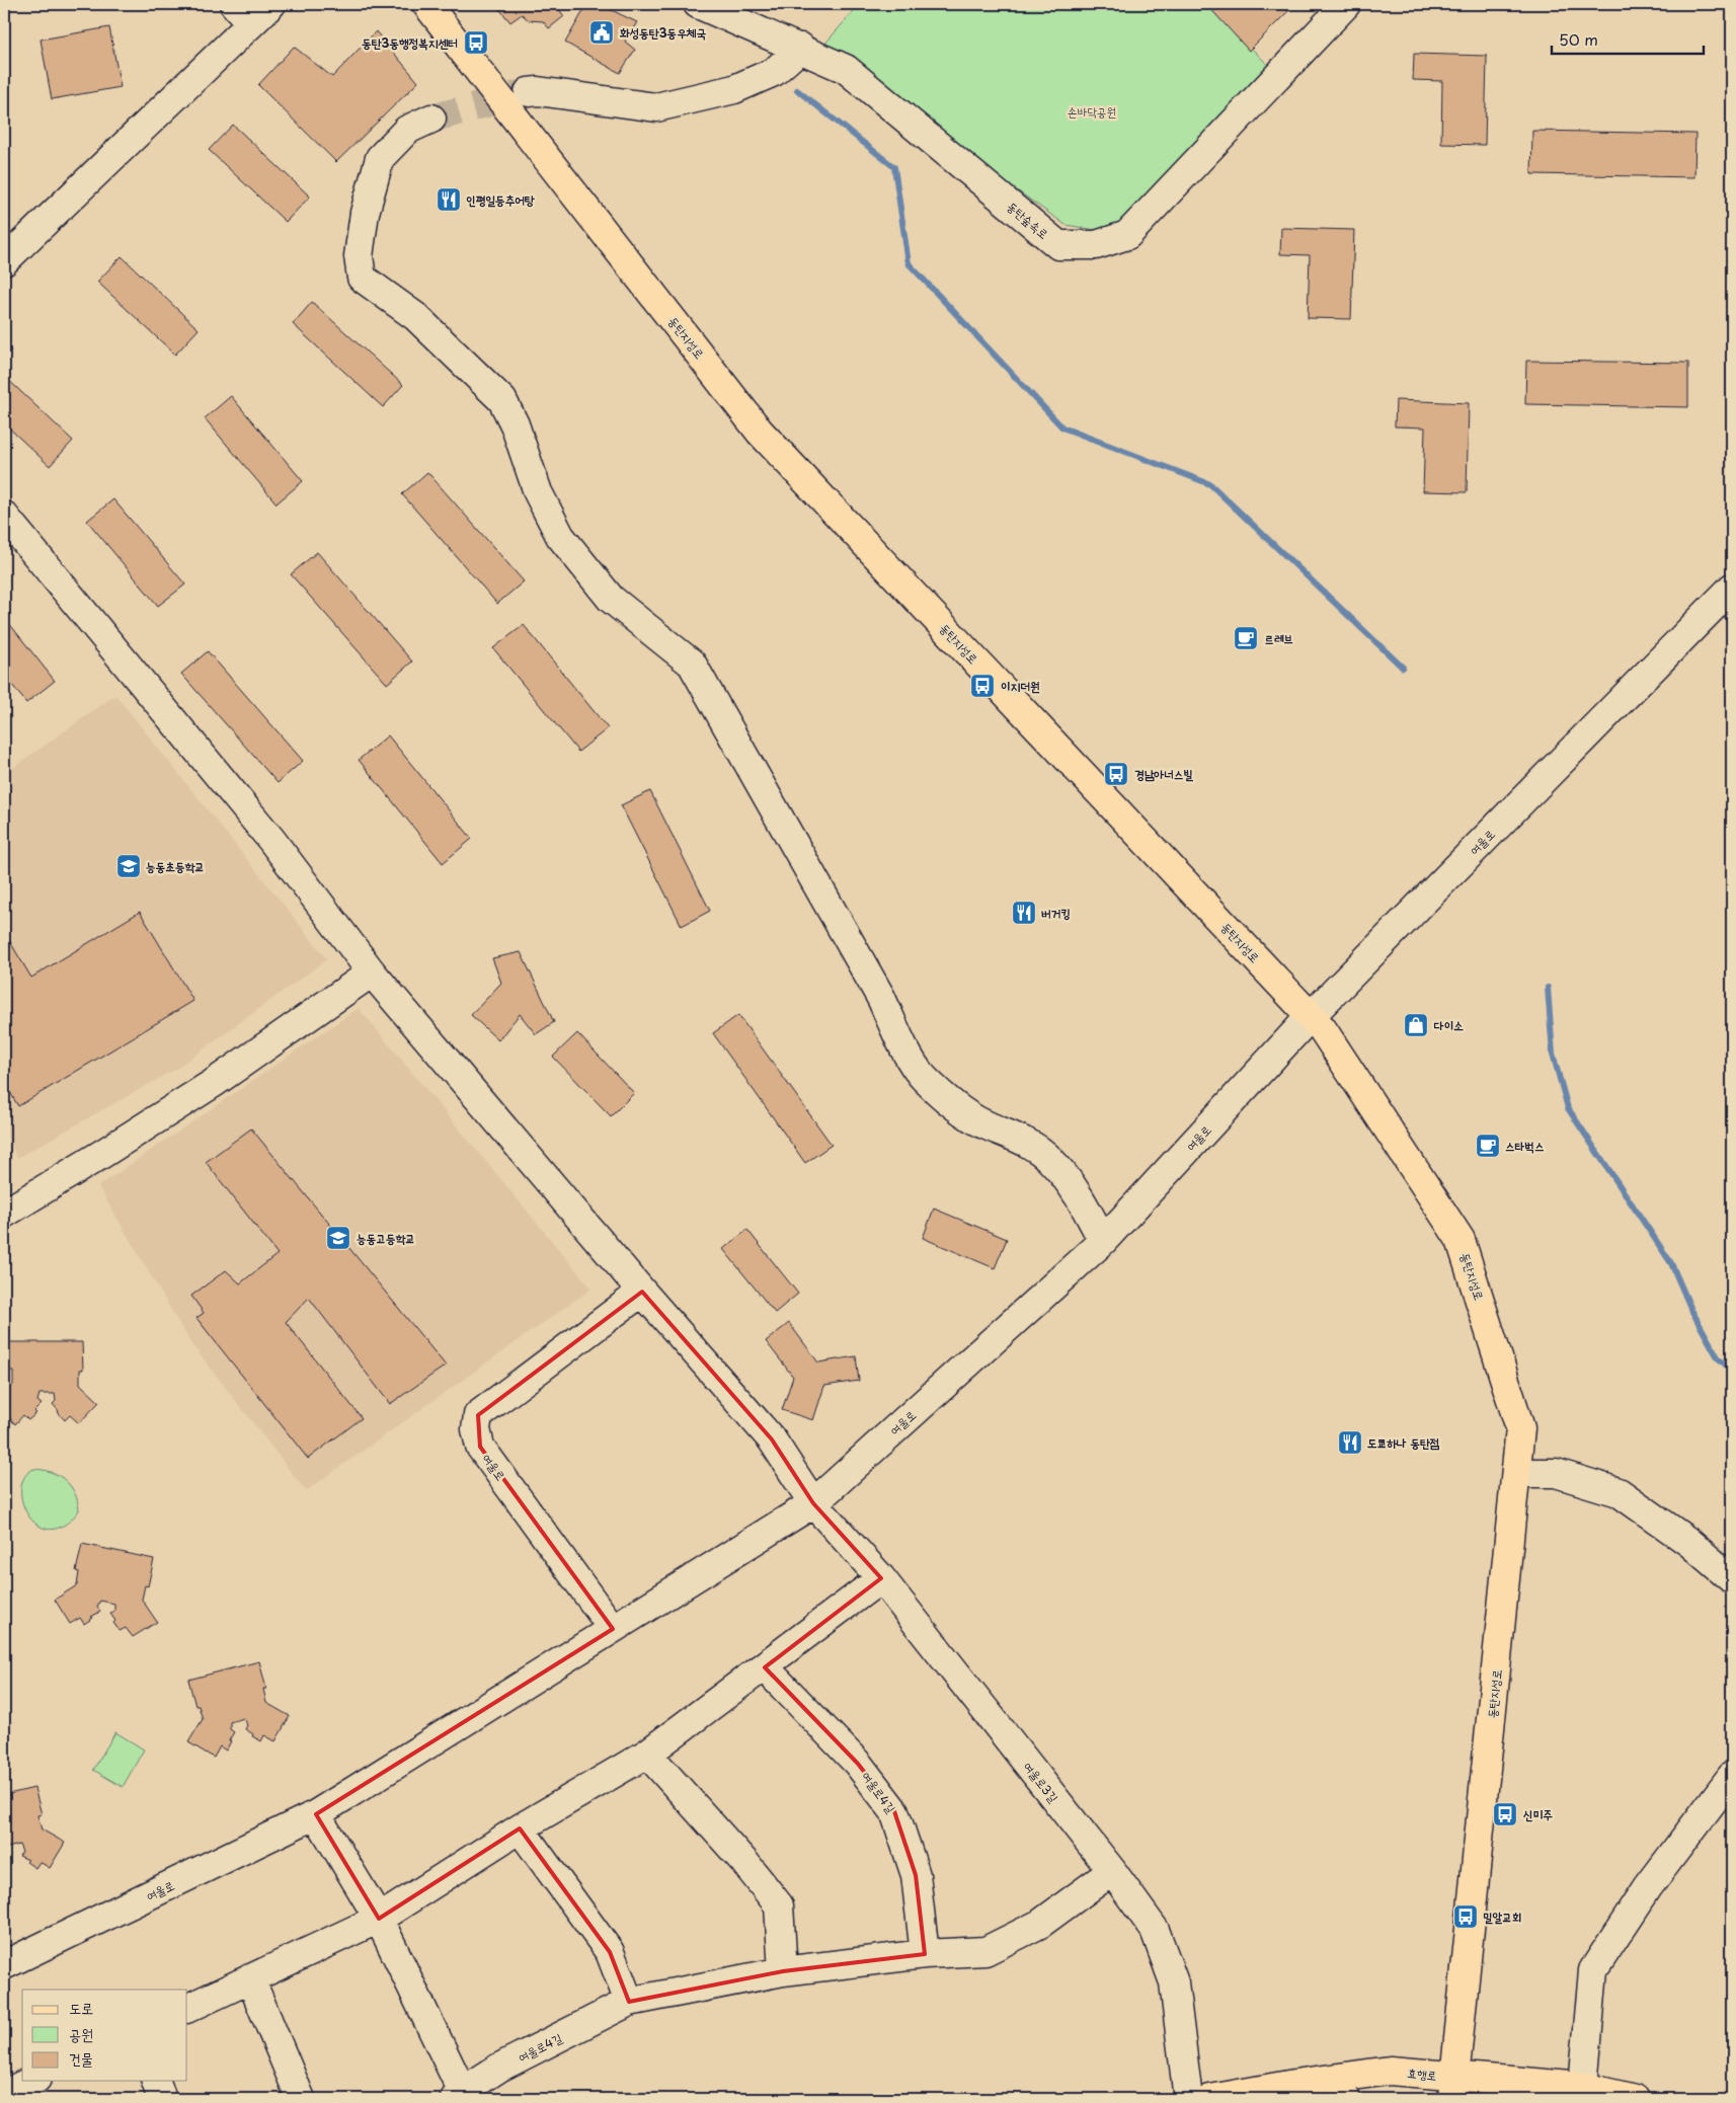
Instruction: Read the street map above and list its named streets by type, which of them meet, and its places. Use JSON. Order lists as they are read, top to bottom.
{
  "streets": {
    "main road": ["동탄지성로", "효행로"],
    "street": [
      "동탄숲속로",
      "여울로",
      "여울로3길",
      "여울로4길"
    ]
  },
  "crossings": [
    ["동탄지성로", "여울로"],
    ["동탄지성로", "효행로"],
    ["여울로", "여울로3길"],
    ["여울로3길", "여울로4길"]
  ],
  "parks": ["손바닥공원"],
  "places": {
    "public building": ["화성동탄3동우체국"],
    "bus stop": [
      "동탄3동행정복지센터",
      "이지더원",
      "경남아너스빌",
      "신미주",
      "밀알교회"
    ],
    "restaurant": ["인평일등추어탕", "버거킹", "도쿄하나 동탄점"],
    "cafe": ["르레브", "스타벅스"],
    "school or university": ["능동초등학교", "능동고등학교"],
    "shop": ["다이소"]
  },
  "legend": ["도로", "공원", "건물"],
  "scale_bar": "50 m"
}
